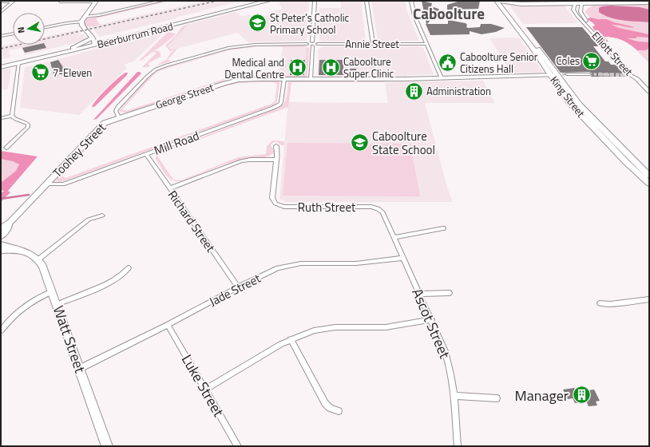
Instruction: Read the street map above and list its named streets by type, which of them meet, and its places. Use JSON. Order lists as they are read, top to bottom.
{
  "streets": {
    "main road": ["Beerburrum Road", "King Street"],
    "street": [
      "Annie Street",
      "Elliott Street",
      "George Street",
      "Mill Road",
      "Toohey Street",
      "Ruth Street",
      "Richard Street",
      "Jade Street",
      "Ascot Street",
      "Watt Street",
      "Luke Street"
    ]
  },
  "crossings": [
    ["George Street", "King Street"],
    ["George Street", "Mill Road"],
    ["George Street", "Toohey Street"],
    ["Mill Road", "Toohey Street"],
    ["Mill Road", "Richard Street"],
    ["Ruth Street", "Ascot Street"],
    ["Richard Street", "Jade Street"],
    ["Jade Street", "Ascot Street"],
    ["Jade Street", "Watt Street"],
    ["Jade Street", "Luke Street"]
  ],
  "districts": ["Caboolture"],
  "places": {
    "school or university": ["St Peter's Catholic Primary School", "Caboolture State School"],
    "supermarket": ["Coles", "7-Eleven"],
    "public building": ["Caboolture Senior Citizens Hall"],
    "hospital": ["Caboolture Super Clinic", "Medical and Dental Centre"],
    "building": ["Administration", "Manager"]
  },
  "north": "left"
}
